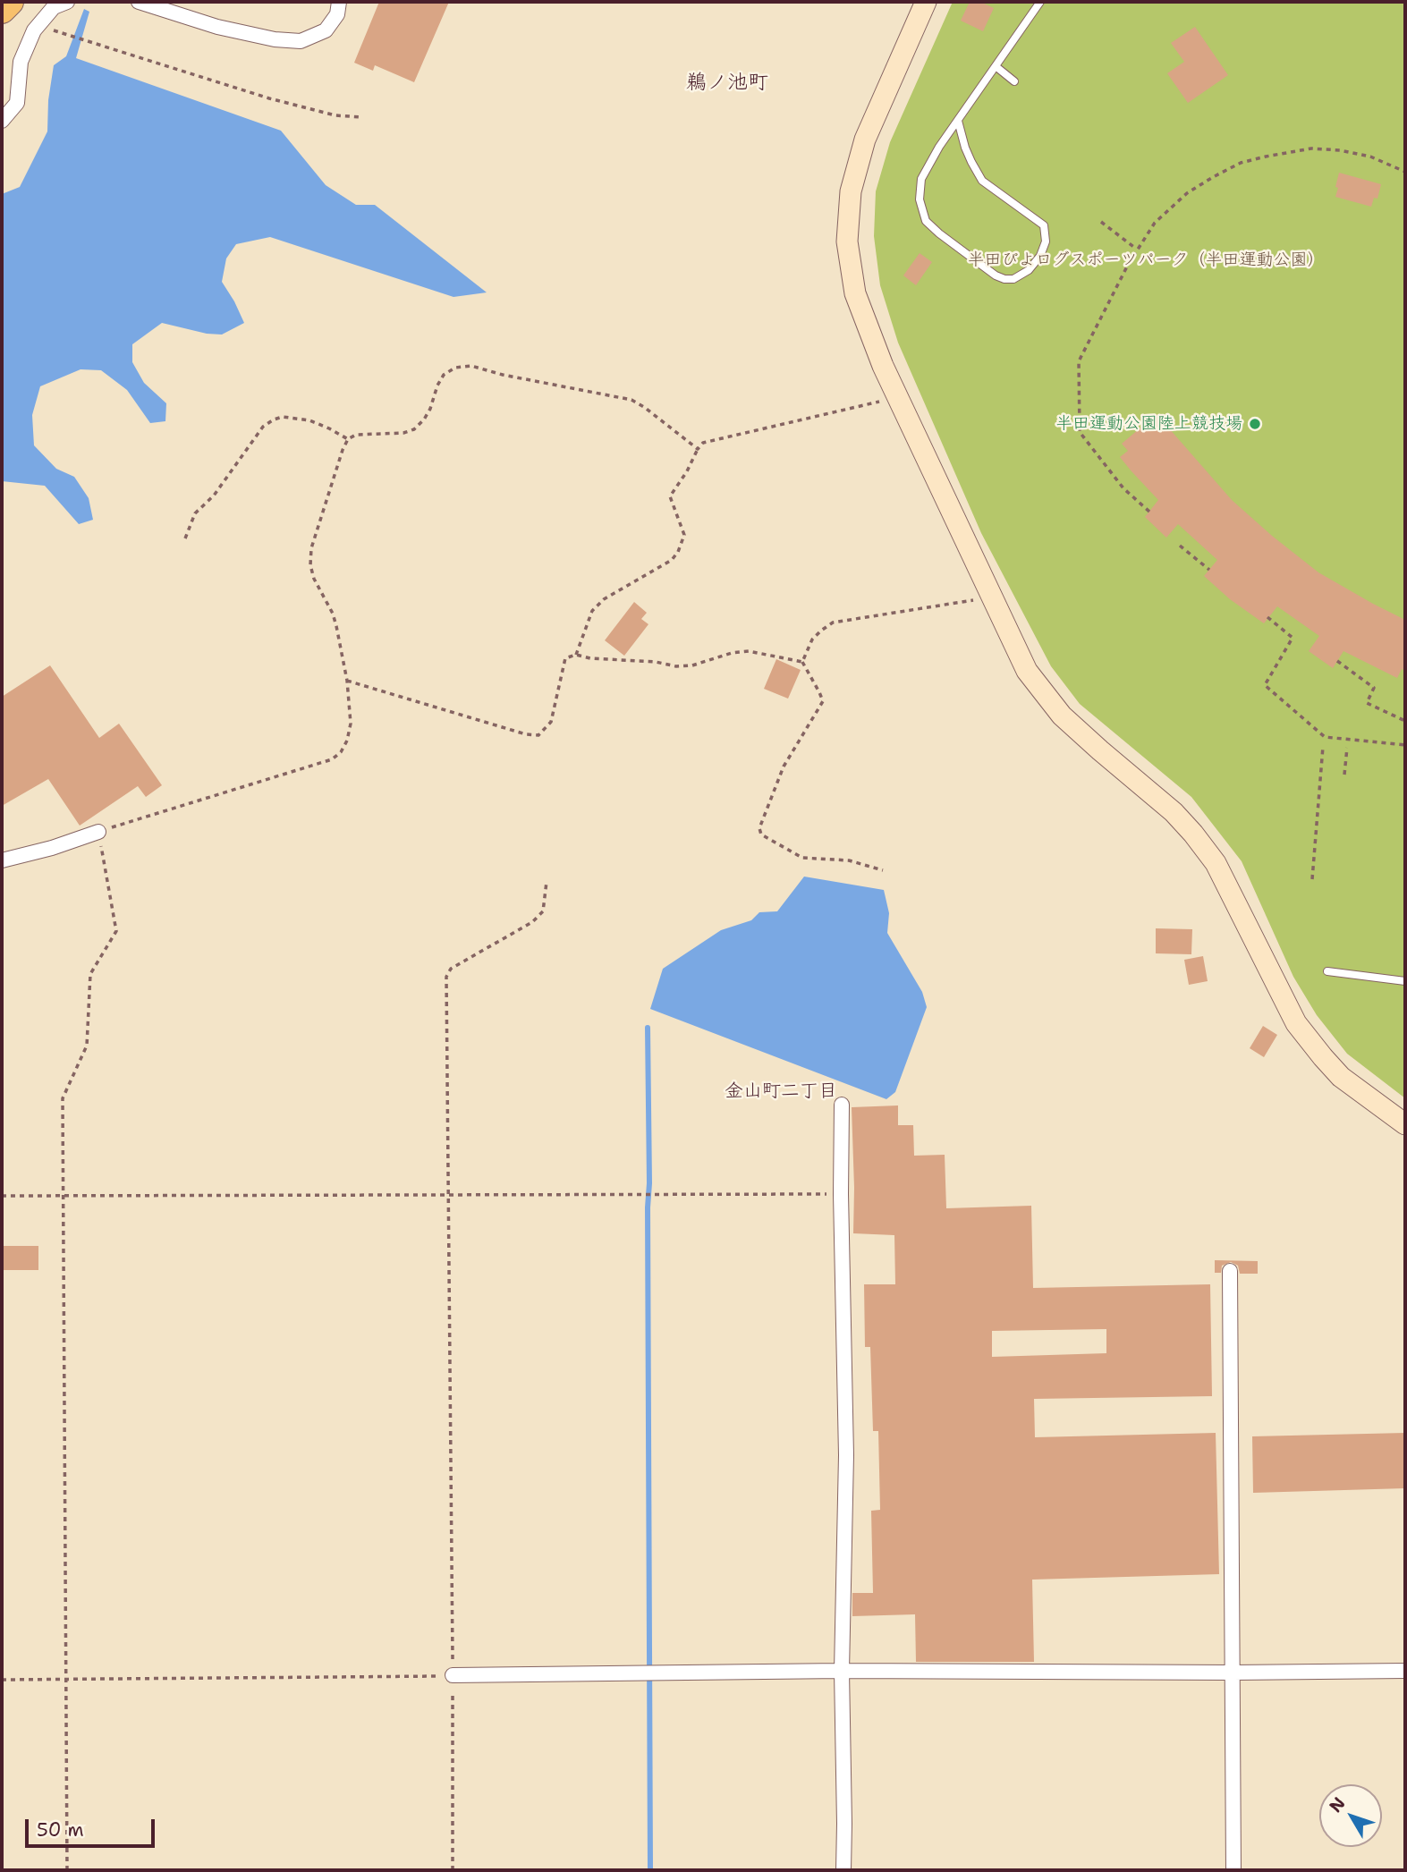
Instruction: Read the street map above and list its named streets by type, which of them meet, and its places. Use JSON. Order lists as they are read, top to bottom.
{
  "districts": ["鵜ノ池町", "金山町二丁目"],
  "parks": ["半田ぴよログスポーツパーク（半田運動公園）"],
  "places": ["半田運動公園陸上競技場"],
  "scale_bar": "50 m",
  "north": "top left"
}
